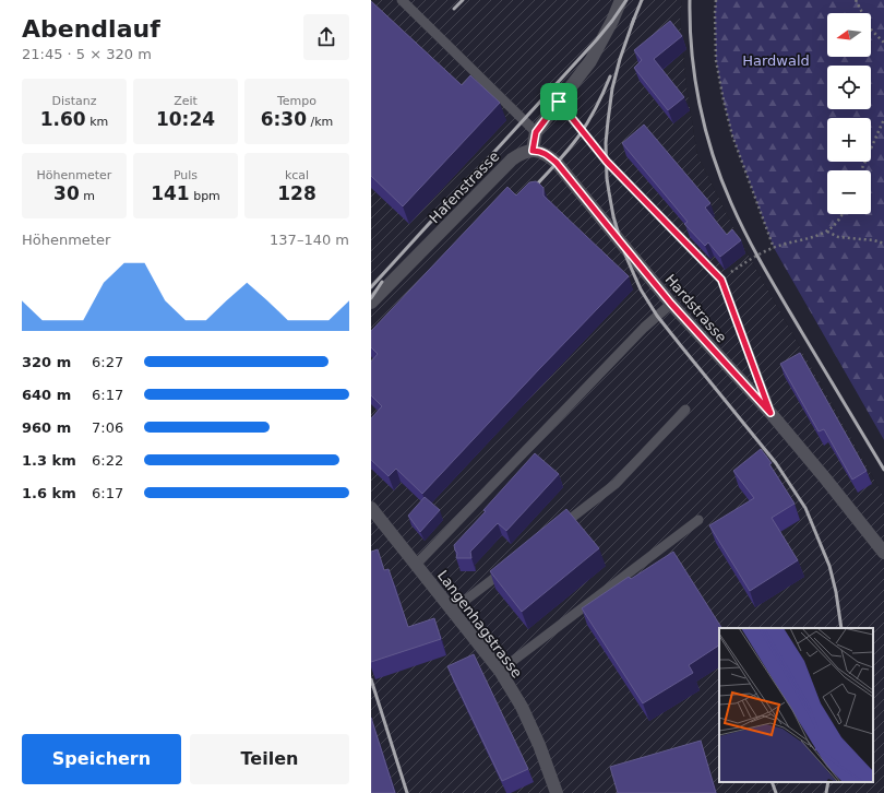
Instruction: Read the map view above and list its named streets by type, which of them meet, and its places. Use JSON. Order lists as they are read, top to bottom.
{
  "streets": {
    "street": ["Hafenstrasse", "Hardstrasse", "Langenhagstrasse"]
  },
  "crossings": [
    ["Hafenstrasse", "Hardstrasse"]
  ],
  "parks": ["Hardwald"],
  "north": "left",
  "page": {
    "heading": ["Abendlauf", "21:45 · 5 × 320 m"],
    "map_buttons": ["+", "−"],
    "stats": [
      ["Distanz", "1.60 km"],
      ["Zeit", "10:24"],
      ["Tempo", "6:30 /km"],
      ["Höhenmeter", "30 m"],
      ["Puls", "141 bpm"],
      ["kcal", "128"]
    ],
    "chart": ["Höhenmeter", "137–140 m"],
    "list": [
      {
        "name": "320 m",
        "note": "6:27"
      },
      {
        "name": "640 m",
        "note": "6:17"
      },
      {
        "name": "960 m",
        "note": "7:06"
      },
      {
        "name": "1.3 km",
        "note": "6:22"
      },
      {
        "name": "1.6 km",
        "note": "6:17"
      }
    ],
    "buttons": ["Speichern", "Teilen"]
  }
}
